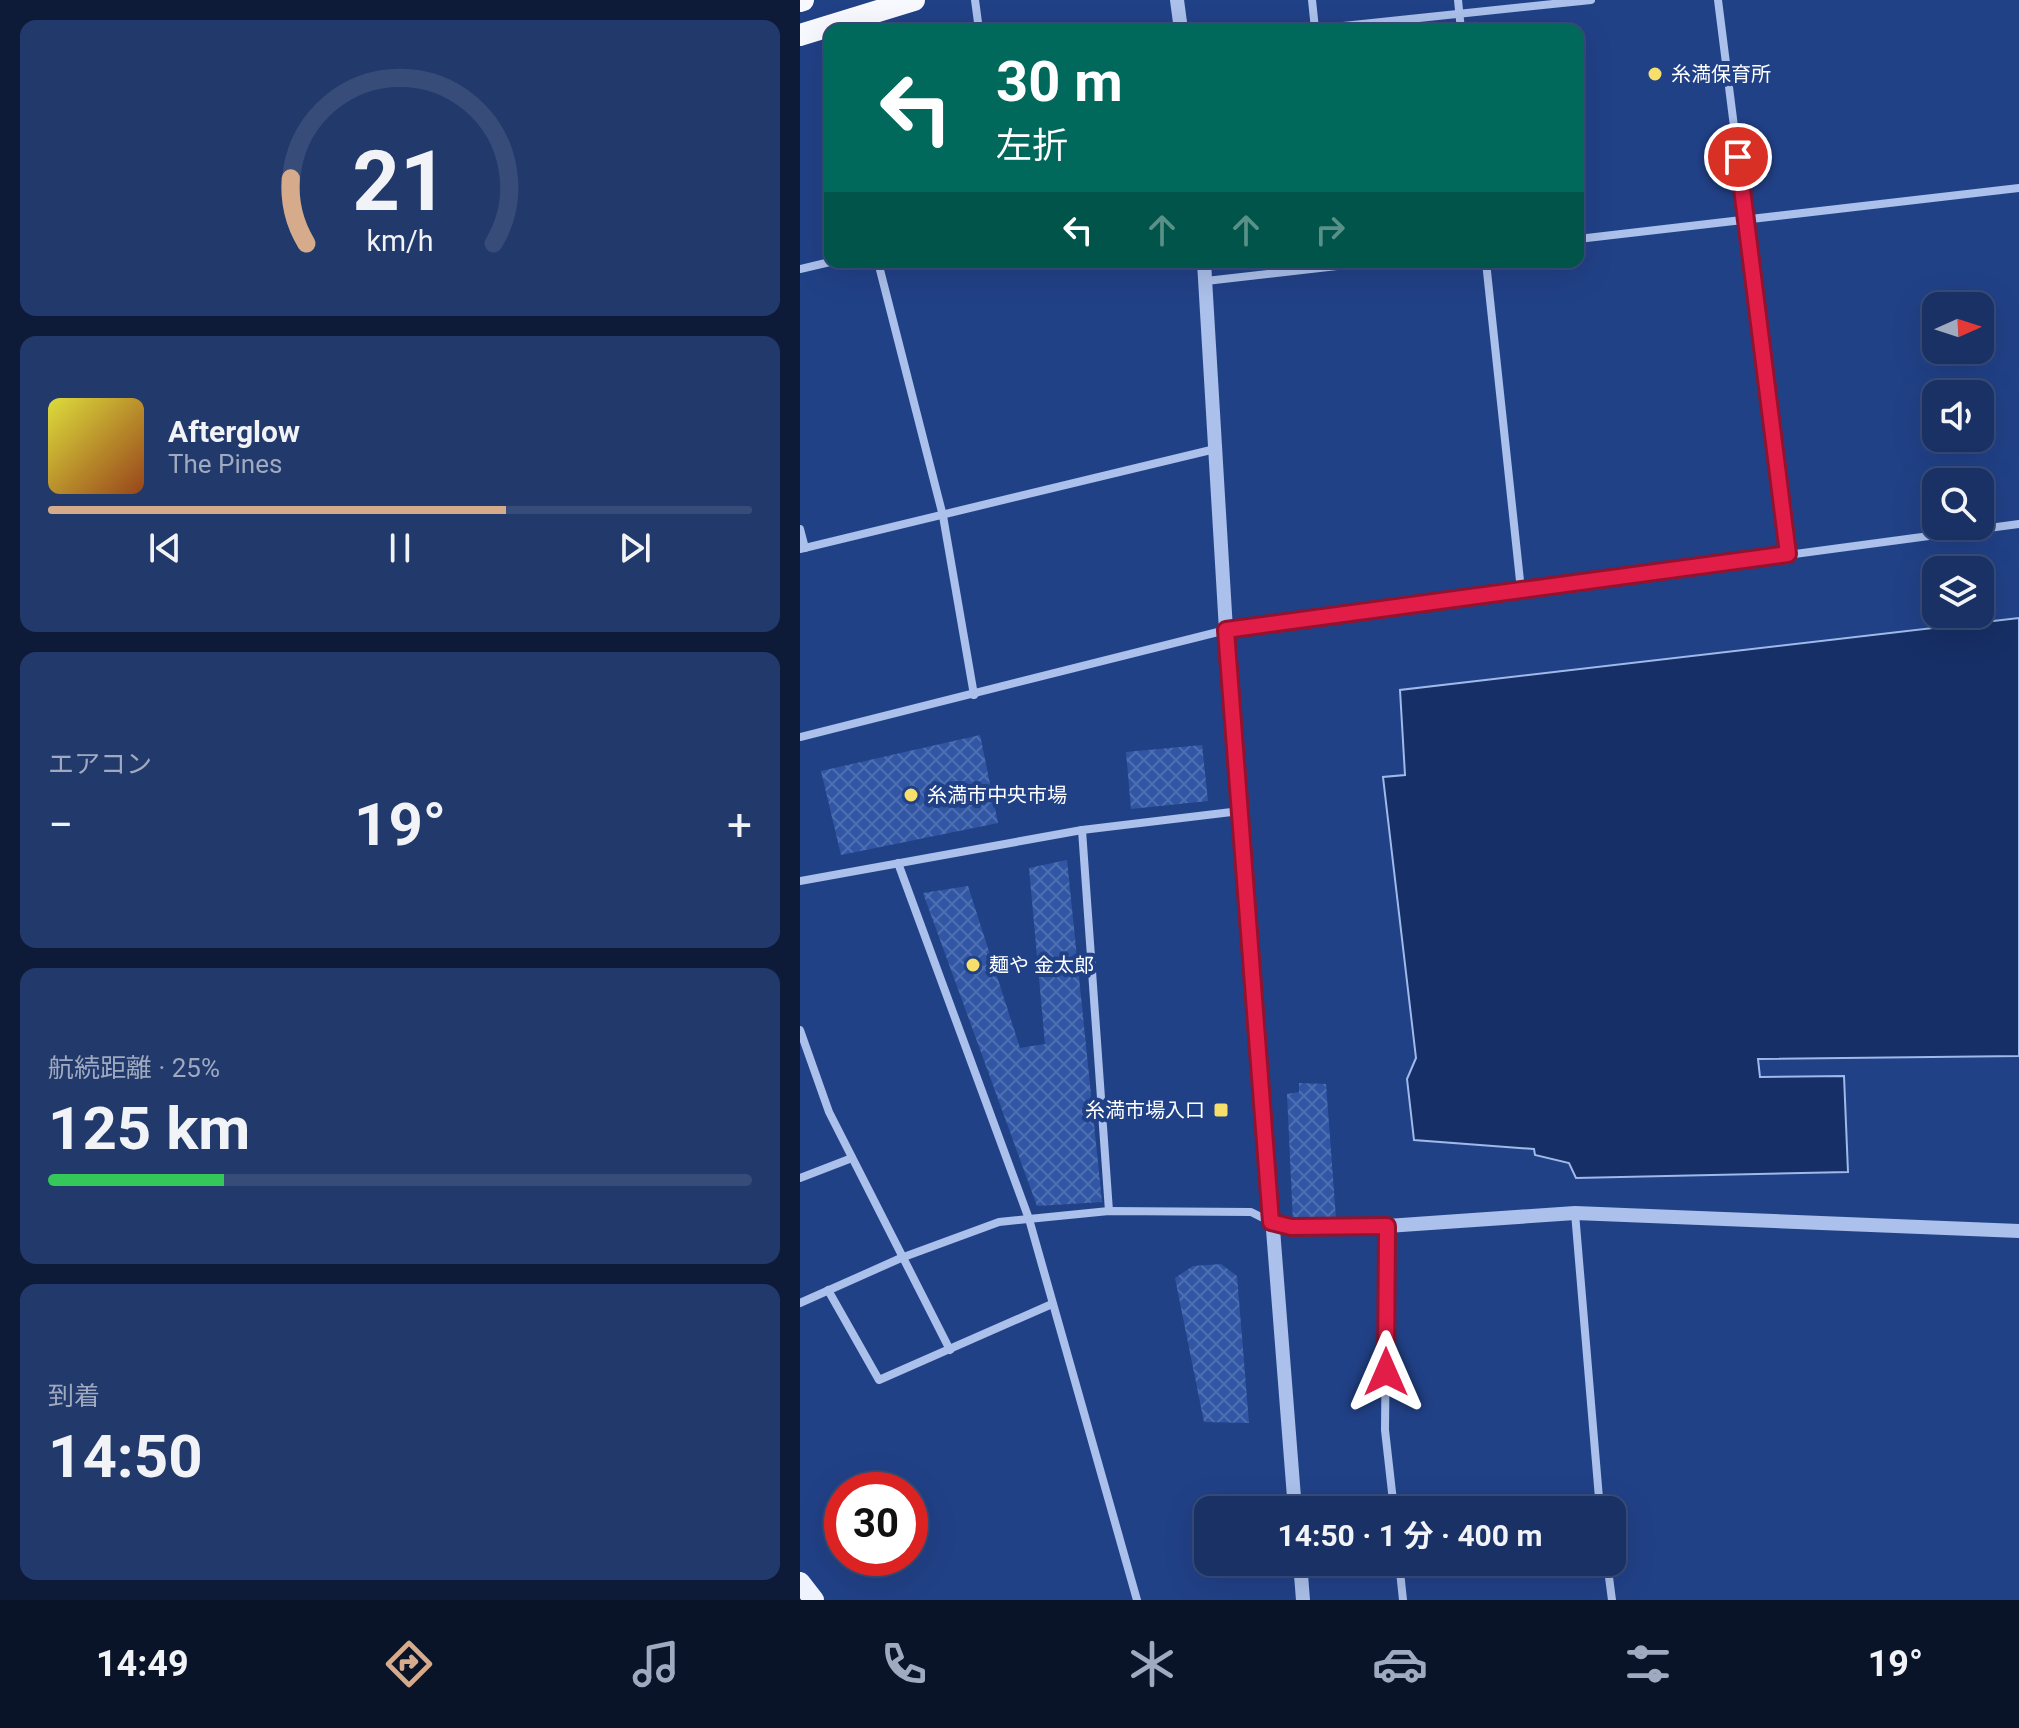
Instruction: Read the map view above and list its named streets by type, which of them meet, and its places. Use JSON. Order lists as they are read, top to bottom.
{
  "places": {
    "other": ["糸満保育所", "糸満市中央市場", "麺や 金太郎"],
    "transit": ["糸満市場入口"]
  },
  "north": "right",
  "page": {
    "turn": ["30 m", "左折"],
    "song": ["Afterglow", "The Pines"],
    "tile": [
      "エアコン",
      ["航続距離 · 25%", "125 km"],
      ["到着", "14:50"]
    ],
    "heat": ["−", "19°", "+"],
    "limit": "30",
    "trip": "14:50 · 1 分 · 400 m",
    "tabs": ["14:49", "19°"],
    "gauge": ["21", "km/h"]
  }
}
